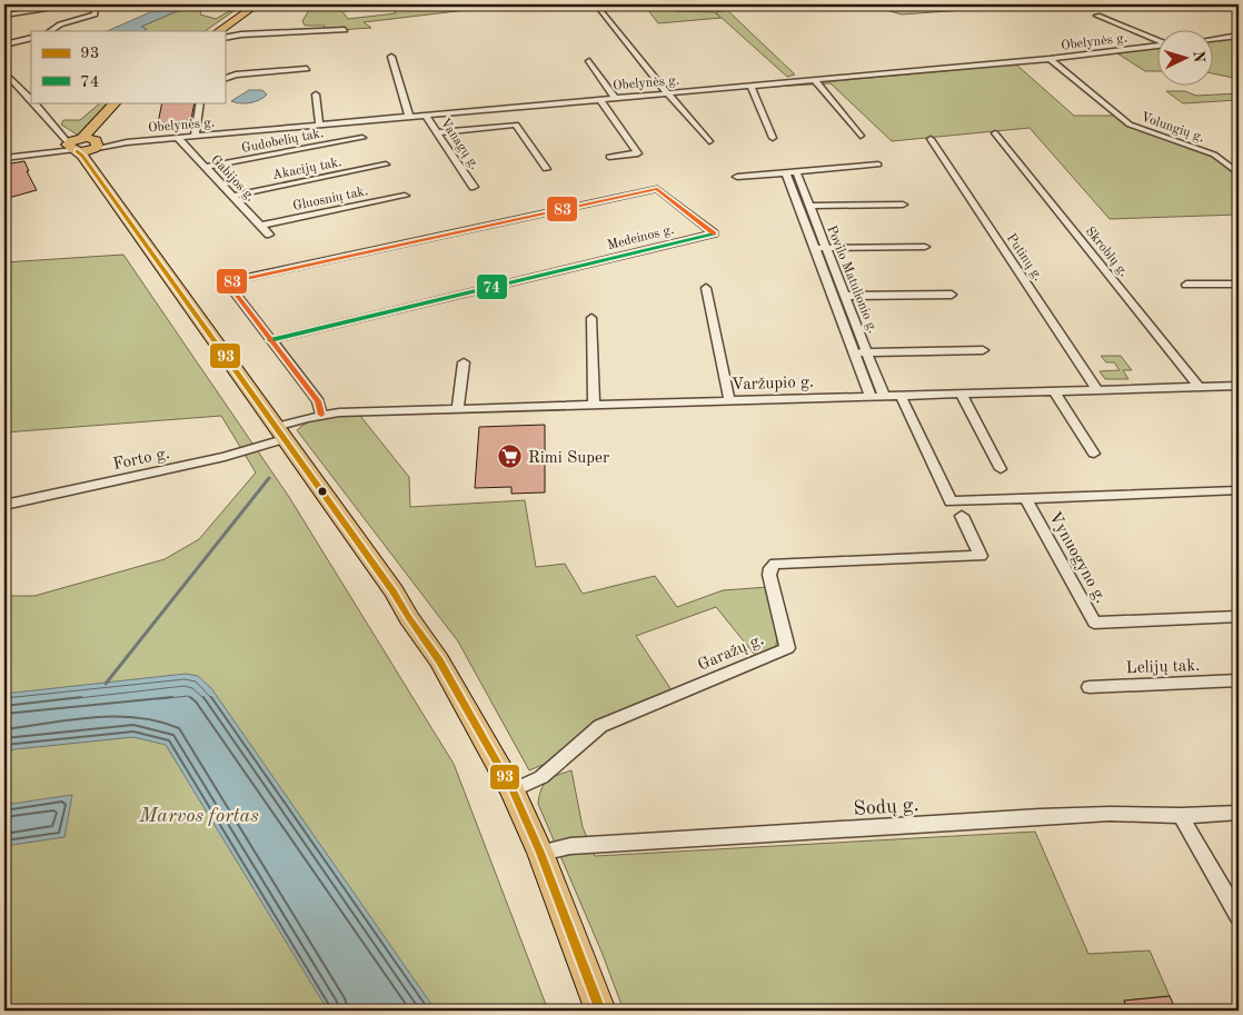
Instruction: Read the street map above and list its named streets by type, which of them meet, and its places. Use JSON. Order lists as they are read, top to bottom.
{
  "streets": {
    "street": [
      "Obelynės g.",
      "Volungių g.",
      "Gudobelių tak.",
      "Vanagų g.",
      "Akacijų tak.",
      "Gabijos g.",
      "Gluosnių tak.",
      "Medeinos g.",
      "Skroblų g.",
      "Putinų g.",
      "Povilo Matulionio g.",
      "Varžupio g.",
      "Forto g.",
      "Vynuogyno g.",
      "Garažų g.",
      "Lelijų tak.",
      "Sodų g."
    ]
  },
  "crossings": [
    ["Obelynės g.", "Volungių g."],
    ["Obelynės g.", "Vanagų g."],
    ["Obelynės g.", "Gabijos g."],
    ["Gudobelių tak.", "Gabijos g."],
    ["Akacijų tak.", "Gabijos g."],
    ["Gabijos g.", "Gluosnių tak."],
    ["Skroblų g.", "Varžupio g."],
    ["Putinų g.", "Varžupio g."],
    ["Povilo Matulionio g.", "Varžupio g."],
    ["Varžupio g.", "Forto g."],
    ["Varžupio g.", "Vynuogyno g."]
  ],
  "parks": ["Marvos fortas"],
  "places": {
    "supermarket": ["Rimi Super"]
  },
  "lines": ["transit line 93", "transit line 83", "transit line 74"],
  "legend": ["93", "74"],
  "north": "right"
}
